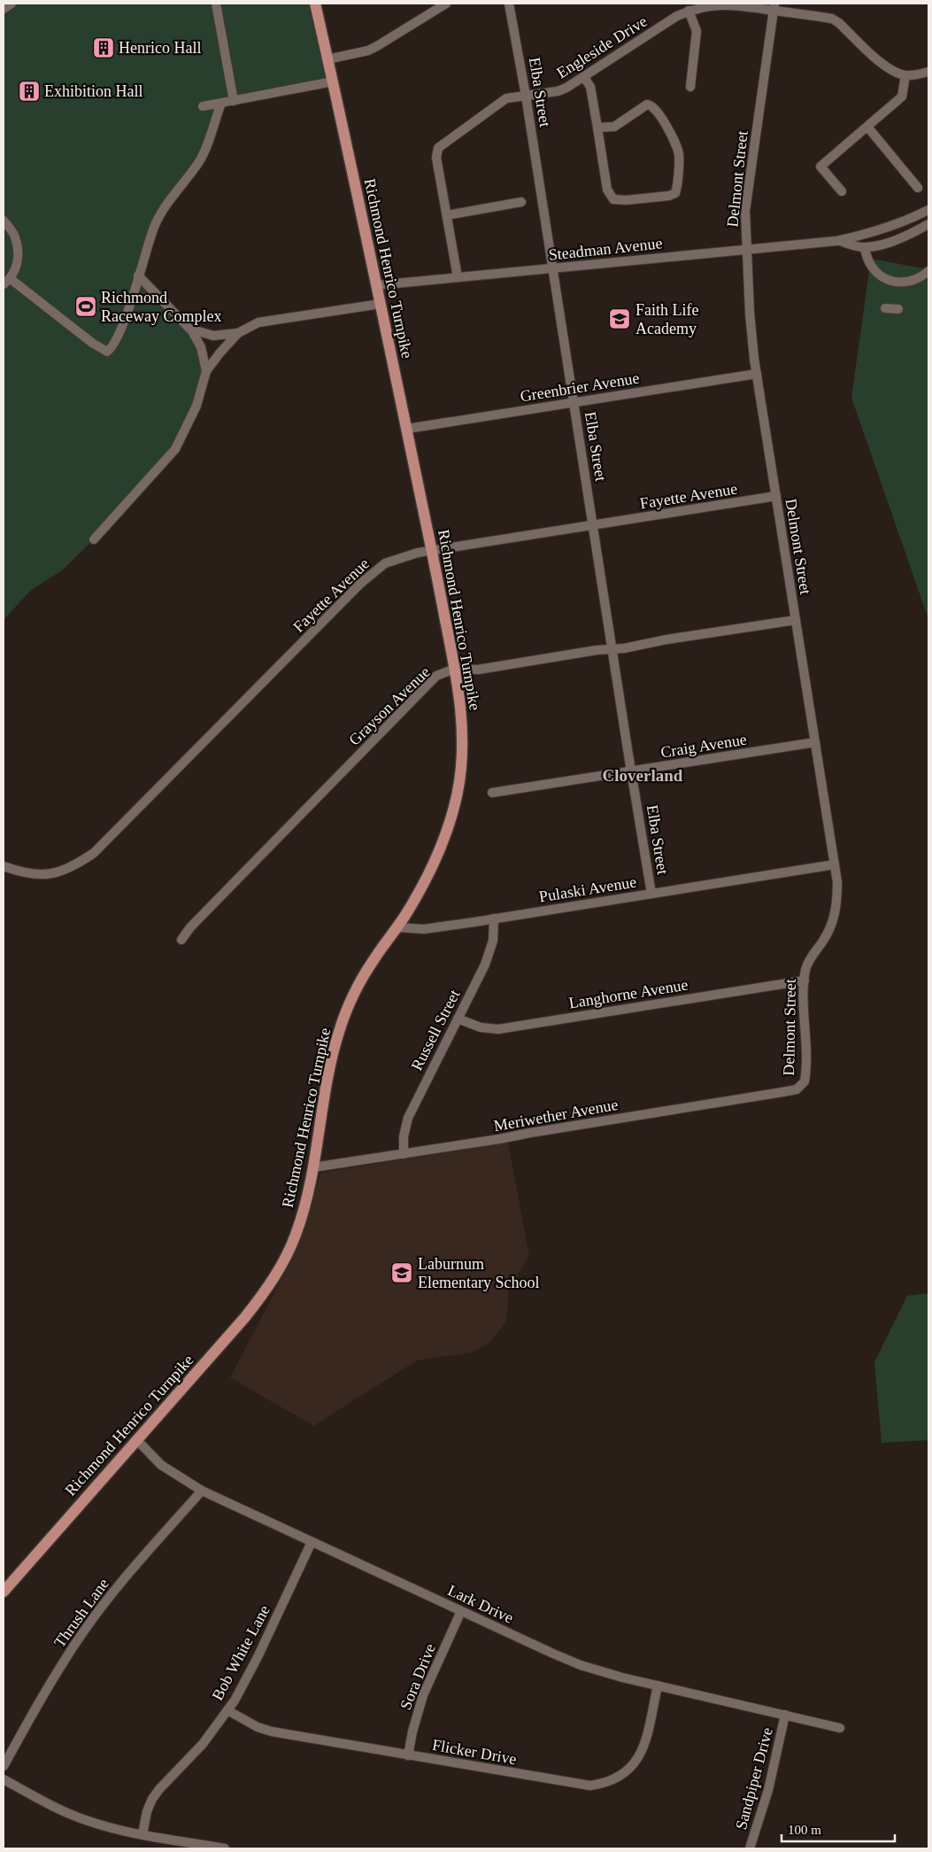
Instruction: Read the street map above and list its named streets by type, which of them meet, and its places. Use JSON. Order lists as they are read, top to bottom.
{
  "streets": {
    "main road": ["Richmond Henrico Turnpike"],
    "street": [
      "Engleside Drive",
      "Elba Street",
      "Delmont Street",
      "Steadman Avenue",
      "Greenbrier Avenue",
      "Fayette Avenue",
      "Grayson Avenue",
      "Craig Avenue",
      "Pulaski Avenue",
      "Langhorne Avenue",
      "Russell Street",
      "Meriwether Avenue",
      "Lark Drive",
      "Thrush Lane",
      "Bob White Lane",
      "Sora Drive",
      "Flicker Drive",
      "Sandpiper Drive"
    ]
  },
  "crossings": [
    ["Engleside Drive", "Elba Street"],
    ["Engleside Drive", "Delmont Street"],
    ["Engleside Drive", "Steadman Avenue"],
    ["Elba Street", "Steadman Avenue"],
    ["Elba Street", "Greenbrier Avenue"],
    ["Elba Street", "Fayette Avenue"],
    ["Elba Street", "Grayson Avenue"],
    ["Elba Street", "Craig Avenue"],
    ["Elba Street", "Pulaski Avenue"],
    ["Delmont Street", "Steadman Avenue"],
    ["Delmont Street", "Greenbrier Avenue"],
    ["Delmont Street", "Fayette Avenue"],
    ["Delmont Street", "Grayson Avenue"],
    ["Delmont Street", "Craig Avenue"],
    ["Delmont Street", "Pulaski Avenue"],
    ["Delmont Street", "Langhorne Avenue"],
    ["Delmont Street", "Meriwether Avenue"],
    ["Steadman Avenue", "Richmond Henrico Turnpike"],
    ["Richmond Henrico Turnpike", "Greenbrier Avenue"],
    ["Richmond Henrico Turnpike", "Fayette Avenue"],
    ["Richmond Henrico Turnpike", "Grayson Avenue"],
    ["Richmond Henrico Turnpike", "Pulaski Avenue"],
    ["Richmond Henrico Turnpike", "Meriwether Avenue"],
    ["Richmond Henrico Turnpike", "Lark Drive"],
    ["Pulaski Avenue", "Russell Street"],
    ["Langhorne Avenue", "Russell Street"],
    ["Russell Street", "Meriwether Avenue"],
    ["Lark Drive", "Thrush Lane"],
    ["Lark Drive", "Bob White Lane"],
    ["Lark Drive", "Sora Drive"],
    ["Lark Drive", "Flicker Drive"],
    ["Lark Drive", "Sandpiper Drive"],
    ["Bob White Lane", "Flicker Drive"],
    ["Sora Drive", "Flicker Drive"]
  ],
  "districts": ["Cloverland"],
  "places": {
    "building": ["Henrico Hall", "Exhibition Hall"],
    "sports": ["Richmond Raceway Complex"],
    "school or university": ["Faith Life Academy", "Laburnum Elementary School"]
  },
  "scale_bar": "100 m"
}
